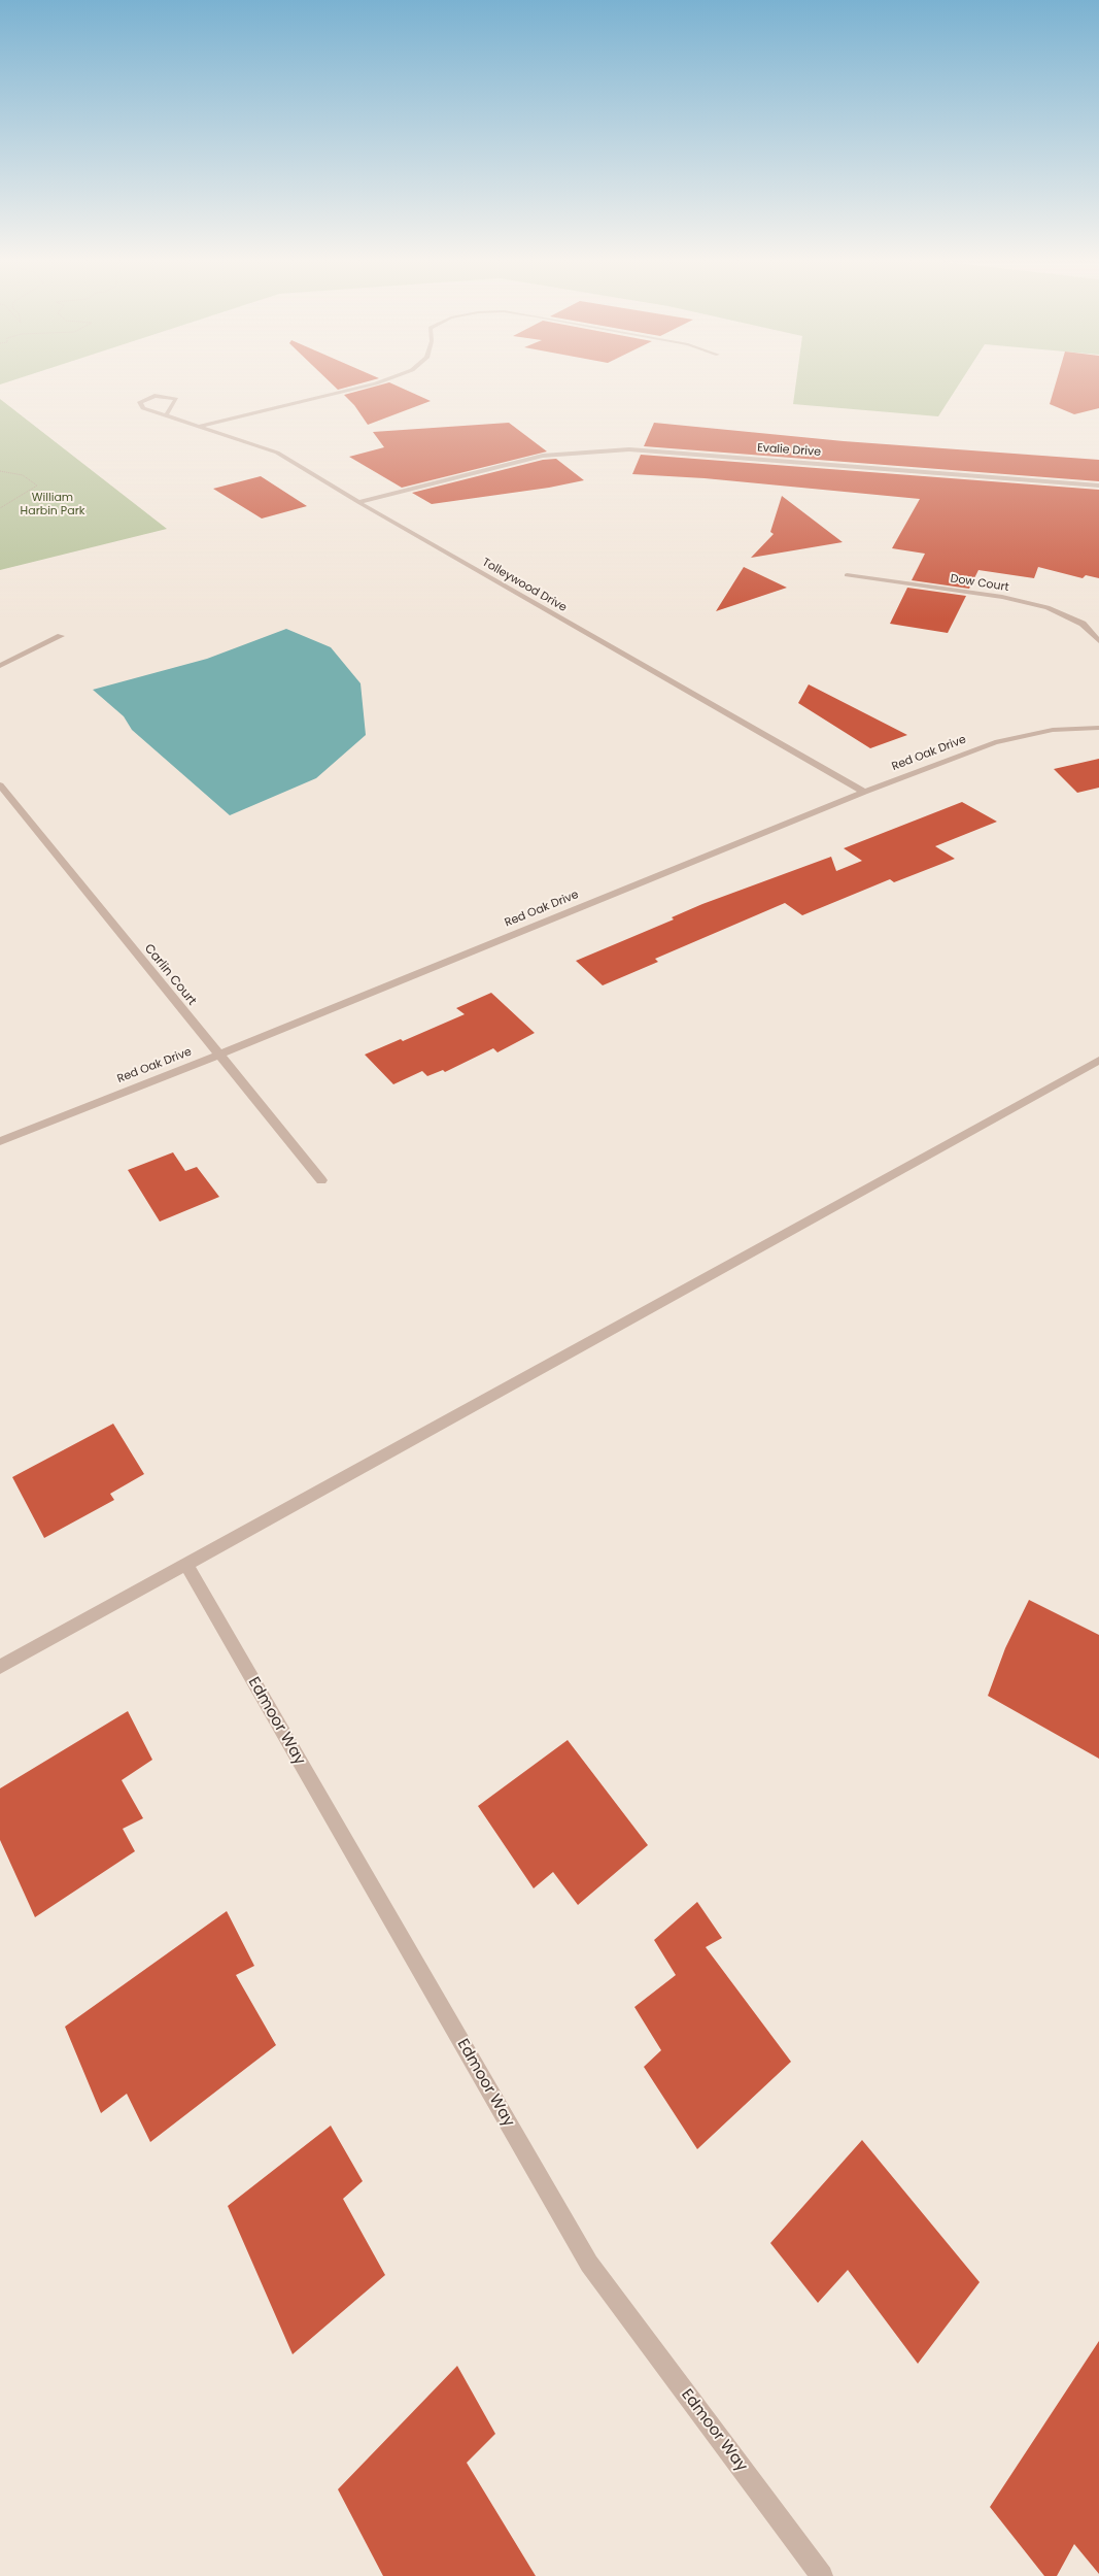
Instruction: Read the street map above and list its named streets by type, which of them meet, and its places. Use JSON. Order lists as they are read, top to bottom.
{
  "streets": {
    "street": [
      "Evalie Drive",
      "Dow Court",
      "Tolleywood Drive",
      "Red Oak Drive",
      "Carlin Court",
      "Edmoor Way"
    ]
  },
  "crossings": [
    ["Evalie Drive", "Tolleywood Drive"],
    ["Tolleywood Drive", "Red Oak Drive"],
    ["Red Oak Drive", "Carlin Court"]
  ],
  "parks": ["William Harbin Park"]
}
